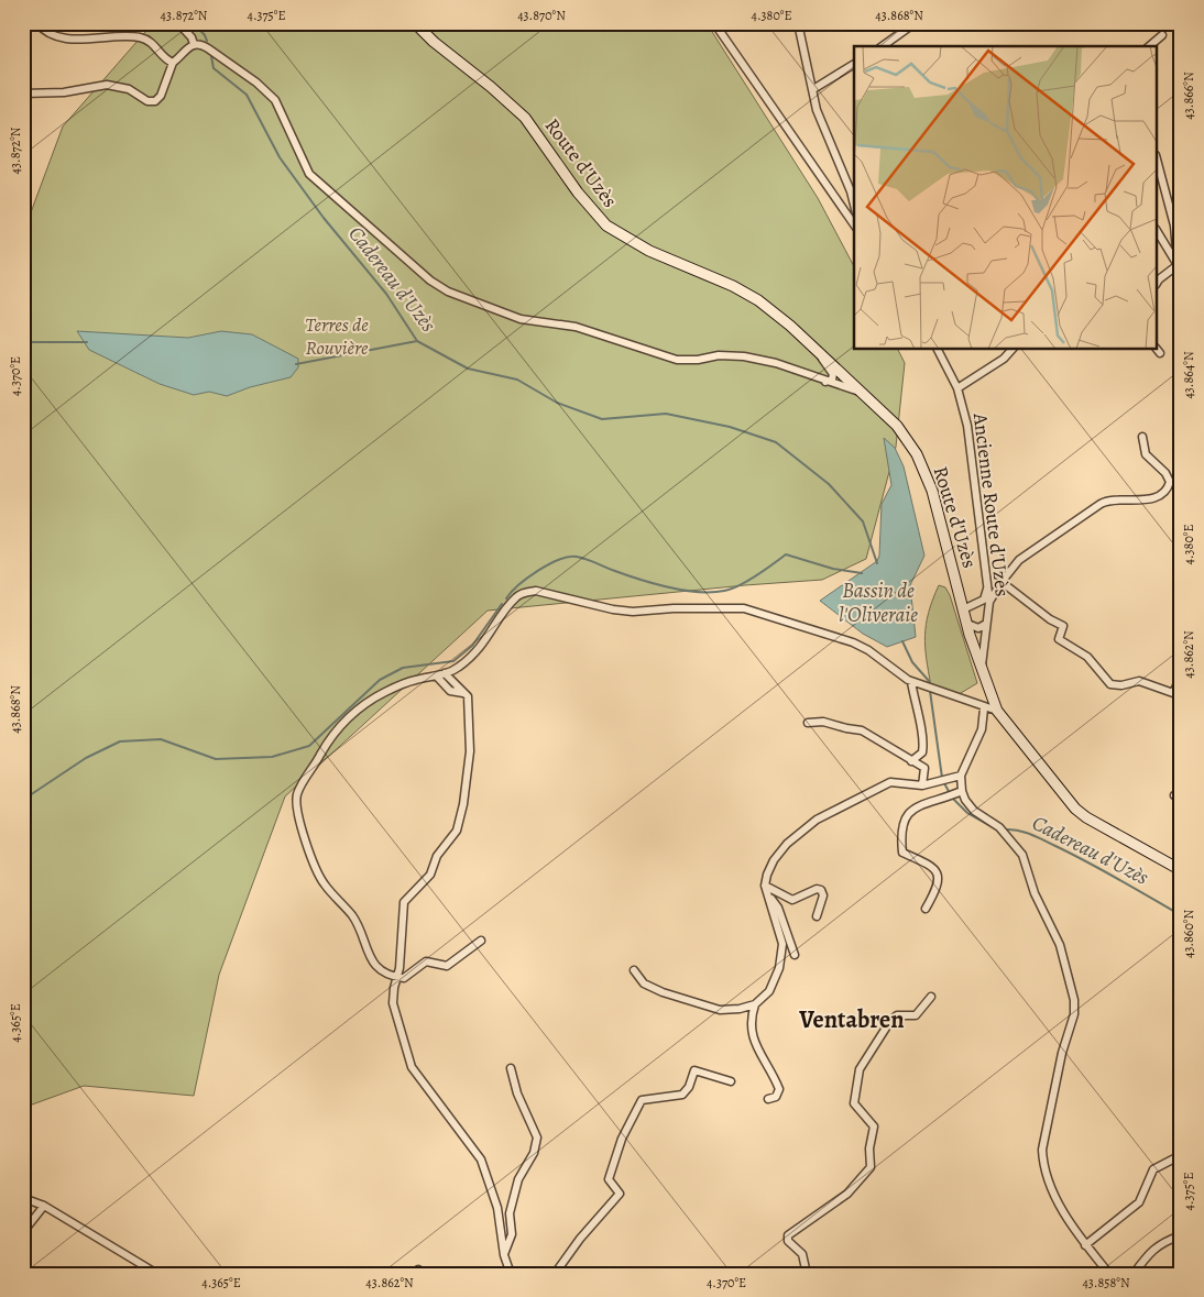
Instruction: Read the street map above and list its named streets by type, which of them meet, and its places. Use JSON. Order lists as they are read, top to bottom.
{
  "streets": {
    "main road": ["Route d'Uzès"],
    "street": ["Ancienne Route d'Uzès"]
  },
  "crossings": [
    ["Route d'Uzès", "Ancienne Route d'Uzès"]
  ],
  "districts": ["Ventabren"],
  "water": ["Cadereau d'Uzès", "Bassin de l'Oliveraie"],
  "parks": ["Terres de Rouvière"],
  "coordinates": [
    "43.872°N",
    "4.375°E",
    "43.870°N",
    "4.380°E",
    "43.868°N",
    "43.866°N",
    "43.864°N",
    "4.370°E",
    "43.862°N",
    "43.860°N",
    "4.365°E",
    "43.858°N"
  ]
}
